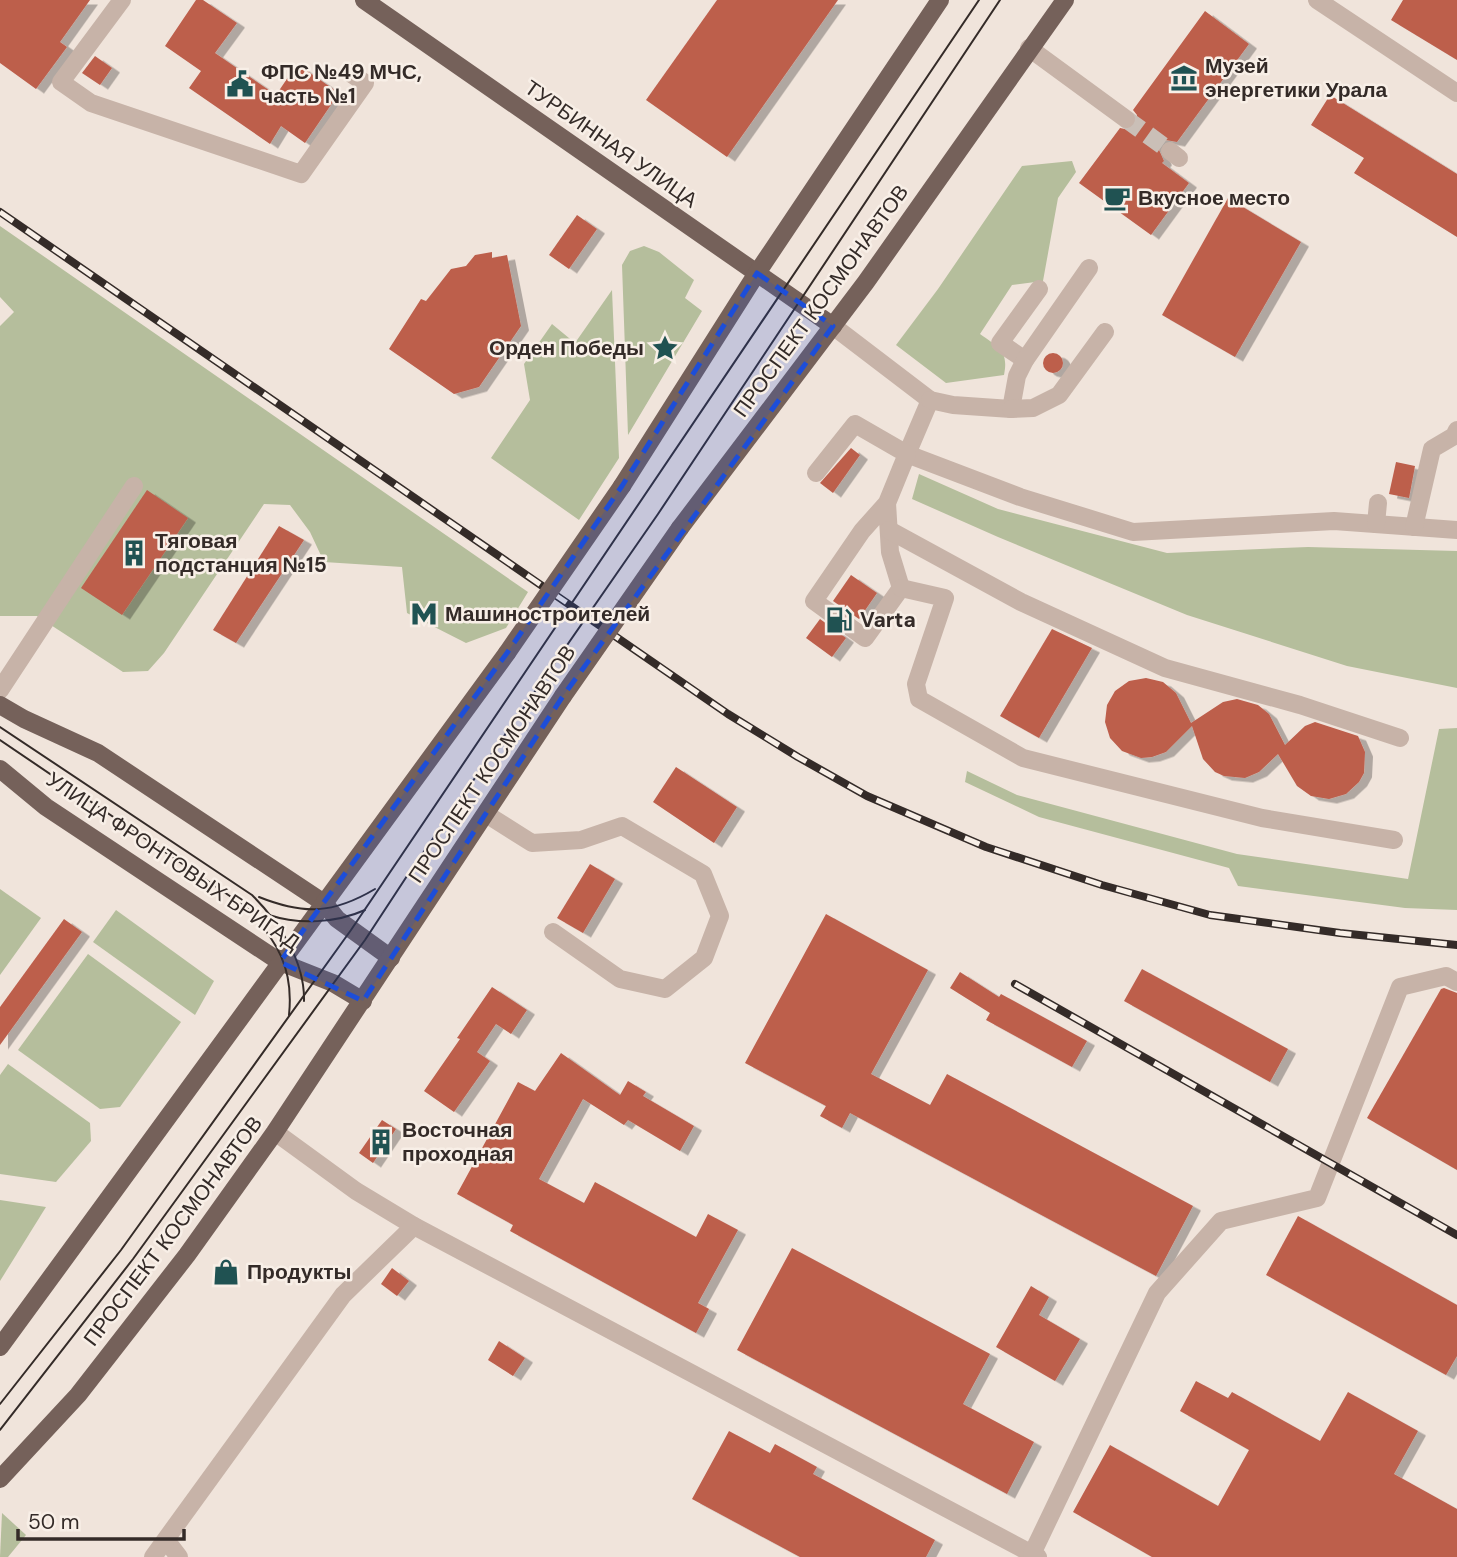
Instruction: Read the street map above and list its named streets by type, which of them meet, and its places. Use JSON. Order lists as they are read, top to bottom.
{
  "streets": {
    "main road": ["ТУРБИННАЯ УЛИЦА", "ПРОСПЕКТ КОСМОНАВТОВ", "УЛИЦА ФРОНТОВЫХ БРИГАД"]
  },
  "crossings": [
    ["ТУРБИННАЯ УЛИЦА", "ПРОСПЕКТ КОСМОНАВТОВ"],
    ["ПРОСПЕКТ КОСМОНАВТОВ", "УЛИЦА ФРОНТОВЫХ БРИГАД"]
  ],
  "places": {
    "museum": ["Музей энергетики Урала"],
    "public building": ["ФПС №49 МЧС, часть №1"],
    "cafe": ["Вкусное место"],
    "place": ["Орден Победы"],
    "building": ["Тяговая подстанция №15", "Восточная проходная"],
    "metro station": ["Машиностроителей"],
    "fuel station": ["Varta"],
    "shop": ["Продукты"]
  },
  "scale_bar": "50 m"
}
